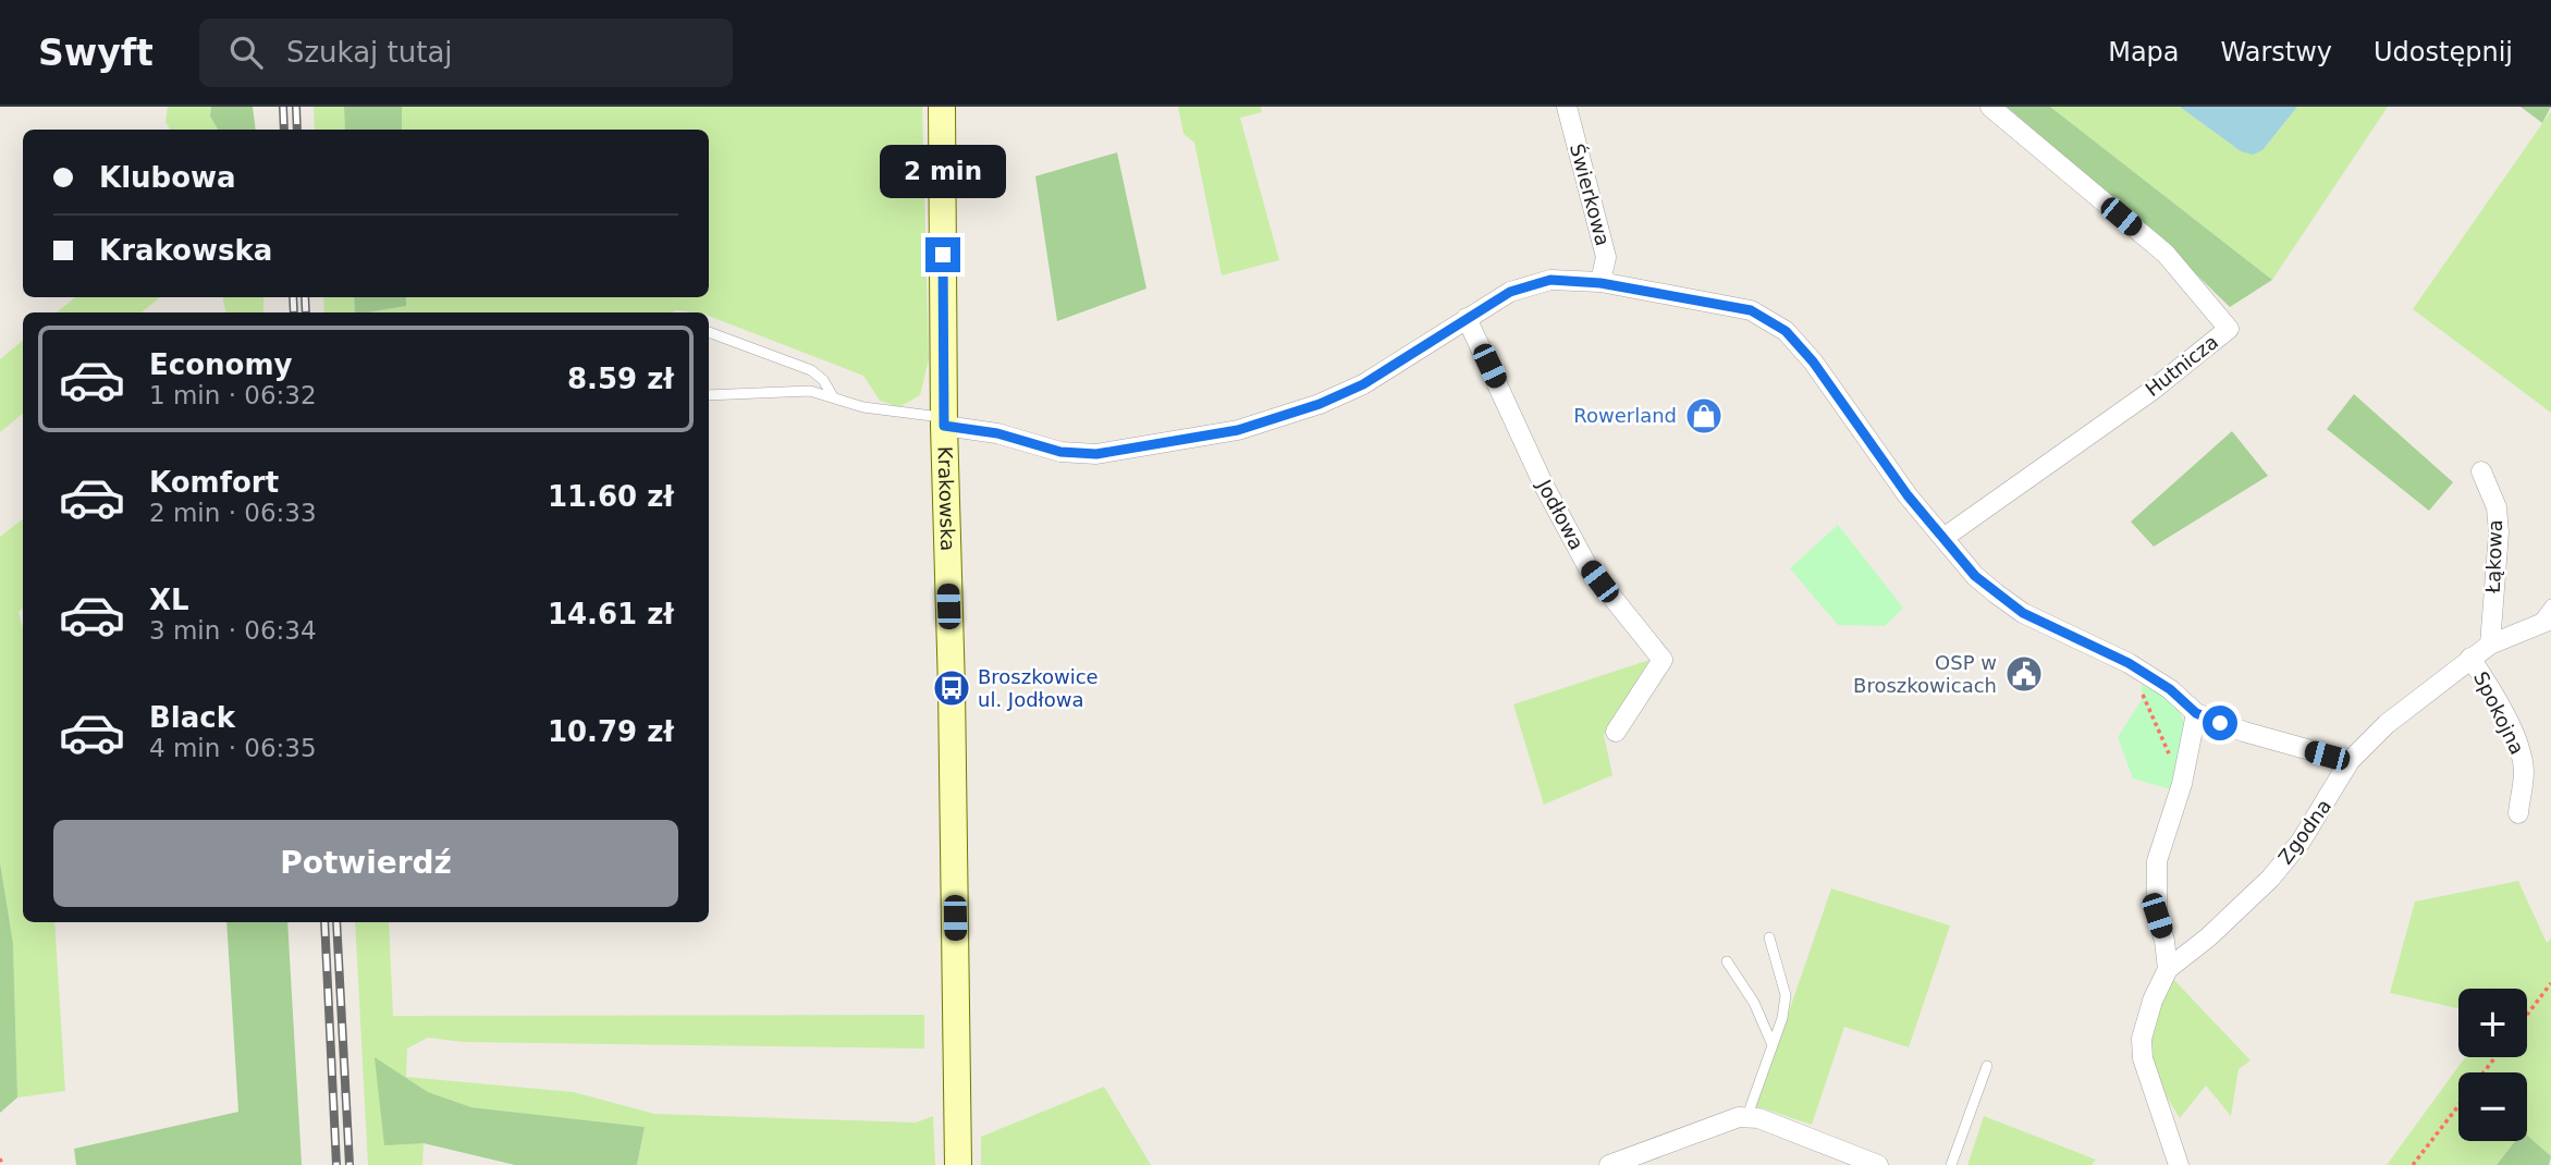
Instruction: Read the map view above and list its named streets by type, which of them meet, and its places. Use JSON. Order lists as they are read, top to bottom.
{
  "streets": {
    "street": [
      "Świerkowa",
      "Hutnicza",
      "Krakowska",
      "Jodłowa",
      "Łąkowa",
      "Spokojna",
      "Zgodna"
    ]
  },
  "crossings": [
    ["Łąkowa", "Zgodna"],
    ["Spokojna", "Zgodna"]
  ],
  "places": {
    "shop": ["Rowerland"],
    "public building": ["OSP w Broszkowicach"],
    "bus stop": ["Broszkowice ul. Jodłowa"]
  },
  "page": {
    "header": "Swyft",
    "search": "Szukaj tutaj",
    "nav": ["Mapa", "Warstwy", "Udostępnij"],
    "banner": ["Klubowa", "Krakowska"],
    "bubble": "2 min",
    "list": [
      {
        "name": "Economy",
        "note": "1 min · 06:32",
        "value": "8.59 zł"
      },
      {
        "name": "Komfort",
        "note": "2 min · 06:33",
        "value": "11.60 zł"
      },
      {
        "name": "XL",
        "note": "3 min · 06:34",
        "value": "14.61 zł"
      },
      {
        "name": "Black",
        "note": "4 min · 06:35",
        "value": "10.79 zł"
      }
    ],
    "buttons": "Potwierdź",
    "map_buttons": ["+", "−"]
  }
}
